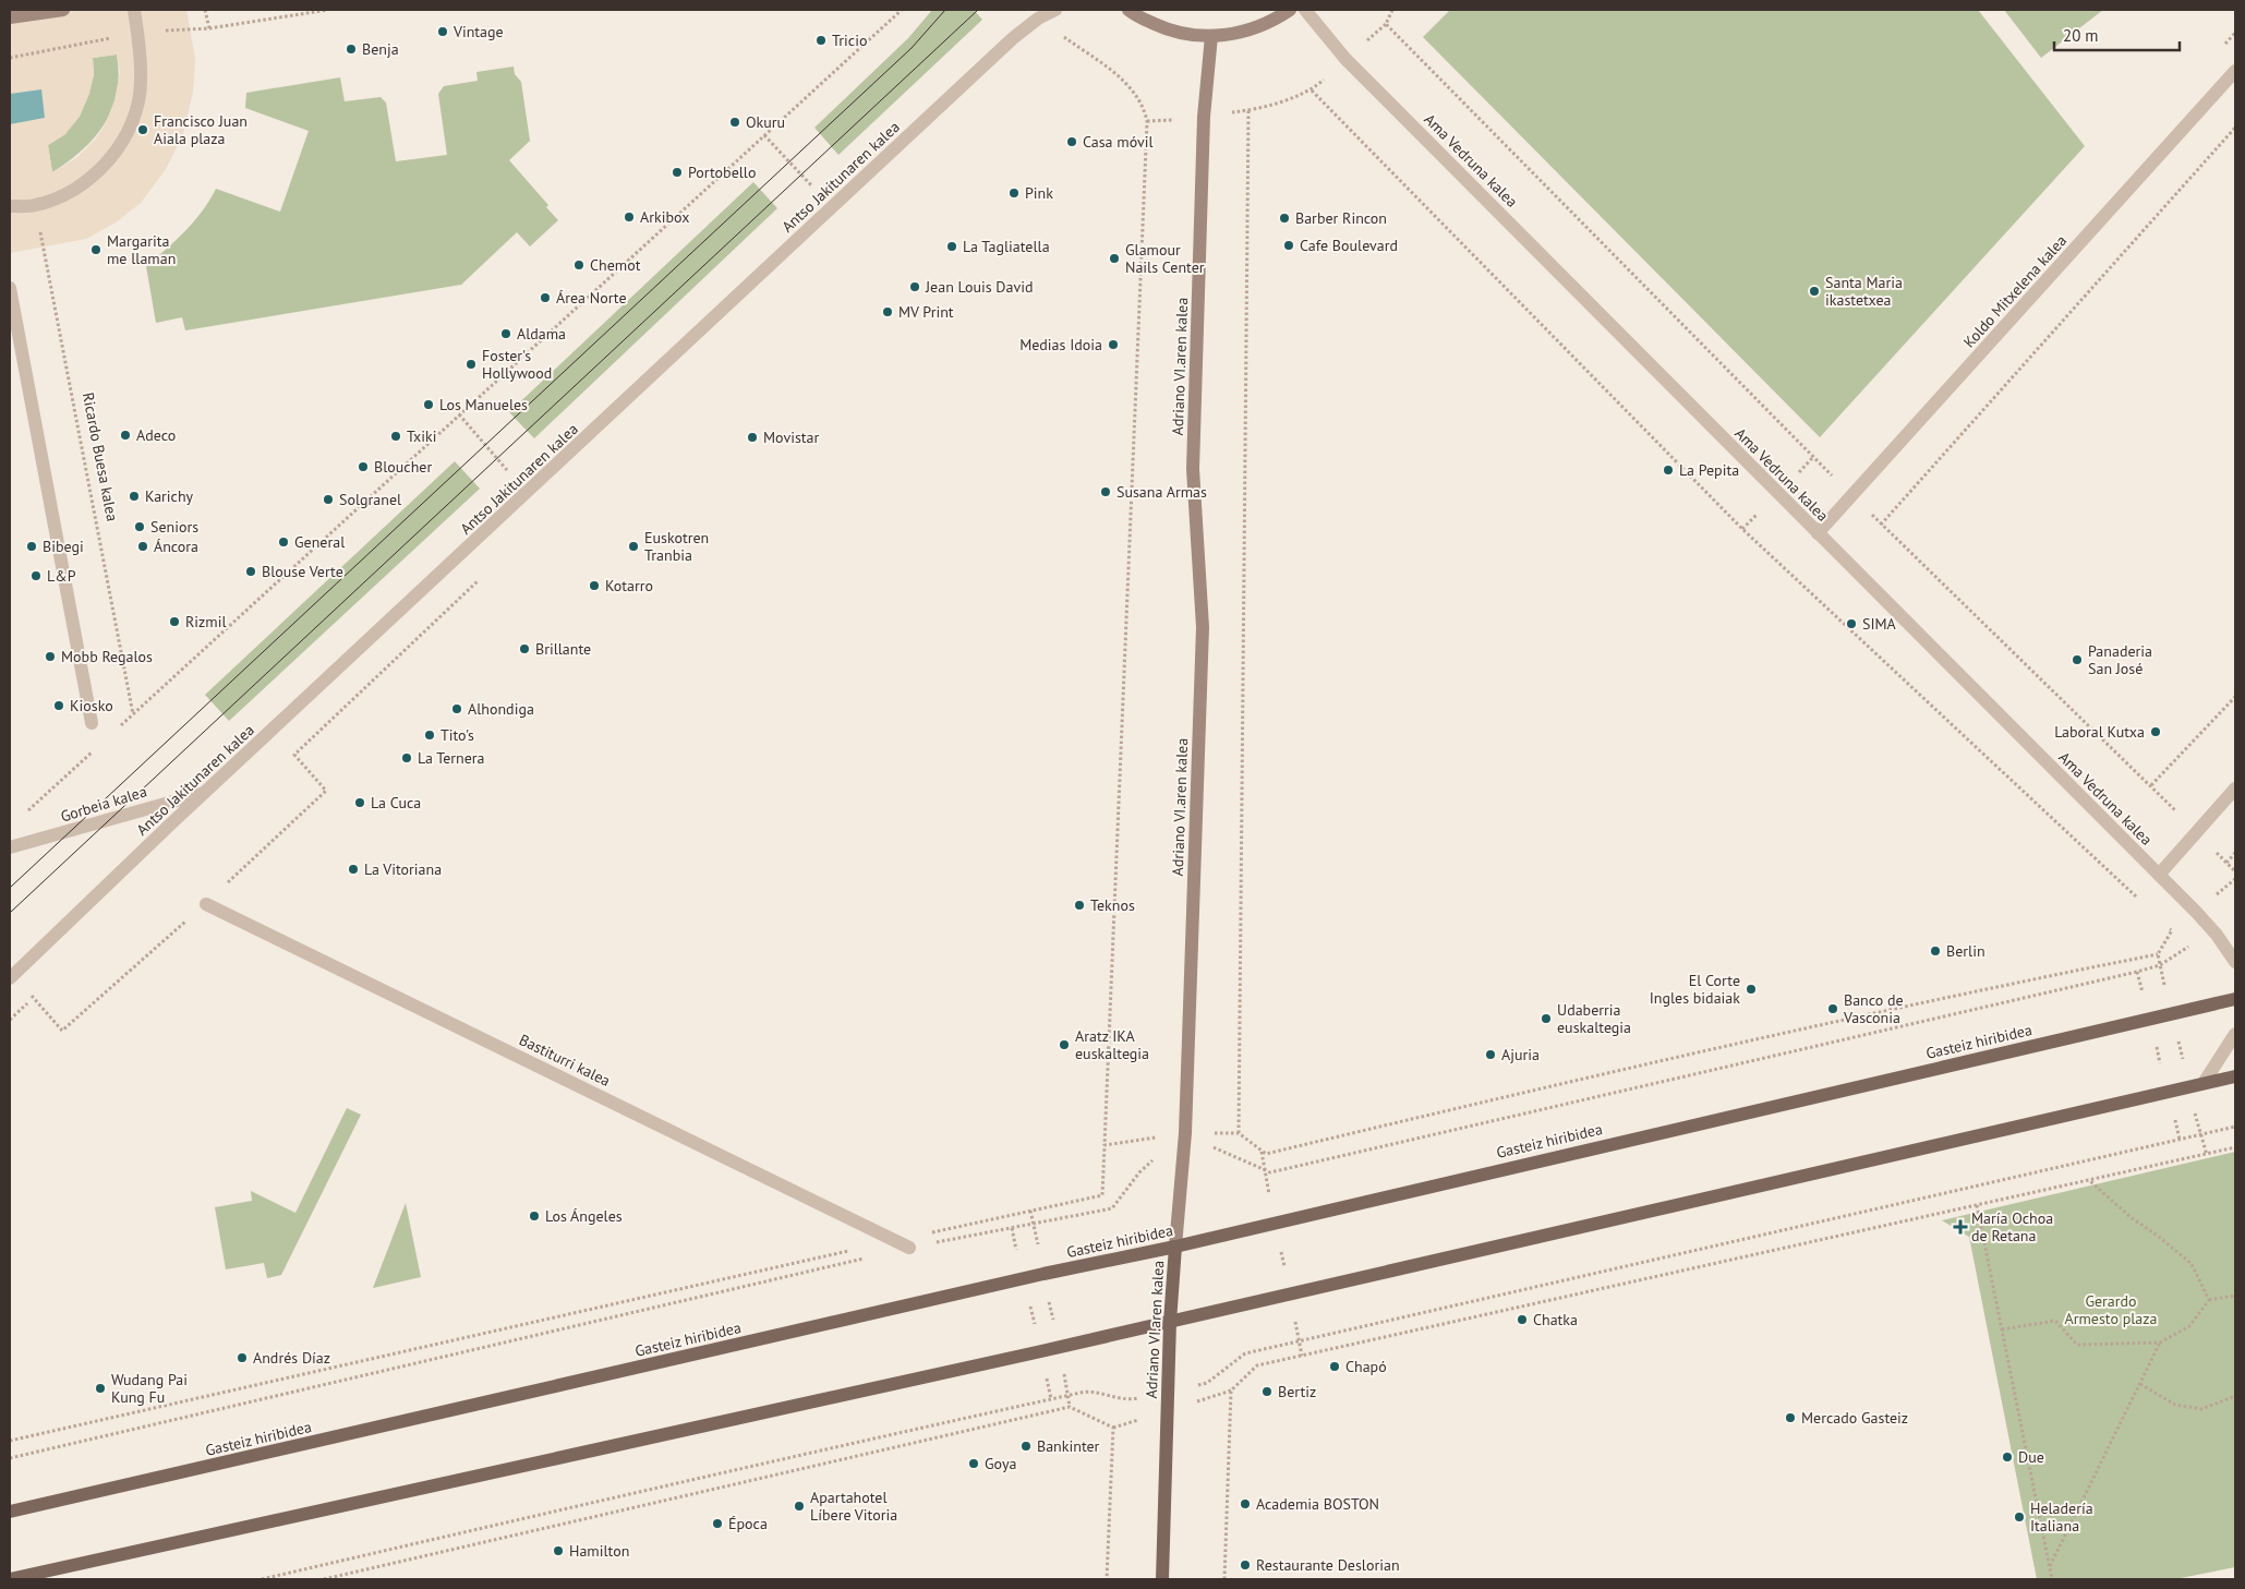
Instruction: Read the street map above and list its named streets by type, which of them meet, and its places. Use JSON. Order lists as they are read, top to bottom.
{
  "streets": {
    "main road": ["Adriano VI.aren kalea", "Gasteiz hiribidea"],
    "street": [
      "Ama Vedruna kalea",
      "Antso Jakitunaren kalea",
      "Koldo Mitxelena kalea",
      "Gorbeia kalea",
      "Bastiturri kalea"
    ],
    "path": ["Ricardo Buesa kalea"]
  },
  "crossings": [
    ["Ama Vedruna kalea", "Koldo Mitxelena kalea"],
    ["Antso Jakitunaren kalea", "Gorbeia kalea"],
    ["Adriano VI.aren kalea", "Gasteiz hiribidea"]
  ],
  "parks": ["Gerardo Armesto plaza"],
  "places": {
    "other": [
      "Vintage",
      "Tricio",
      "Benja",
      "Okuru",
      "Francisco Juan Aiala plaza",
      "Casa móvil",
      "Portobello",
      "Pink",
      "Arkibox",
      "Barber Rincon",
      "Cafe Boulevard",
      "La Tagliatella",
      "Margarita me llaman",
      "Glamour Nails Center",
      "Chemot",
      "Jean Louis David",
      "Santa Maria ikastetxea",
      "Área Norte",
      "MV Print",
      "Aldama",
      "Medias Idoia",
      "Foster's Hollywood",
      "Los Manueles",
      "Adeco",
      "Txiki",
      "Movistar",
      "Bloucher",
      "La Pepita",
      "Susana Armas",
      "Karichy",
      "Solgranel",
      "Seniors",
      "General",
      "Bibegi",
      "Áncora",
      "Euskotren Tranbia",
      "Blouse Verte",
      "L&P",
      "Kotarro",
      "Rizmil",
      "SIMA",
      "Brillante",
      "Mobb Regalos",
      "Panaderia San José",
      "Kiosko",
      "Alhondiga",
      "Laboral Kutxa",
      "Tito's",
      "La Ternera",
      "La Cuca",
      "La Vitoriana",
      "Teknos",
      "Berlin",
      "El Corte Ingles bidaiak",
      "Banco de Vasconia",
      "Udaberria euskaltegia",
      "Aratz IKA euskaltegia",
      "Ajuria",
      "Los Ángeles",
      "Chatka",
      "Andrés Díaz",
      "Chapó",
      "Wudang Pai Kung Fu",
      "Bertiz",
      "Mercado Gasteiz",
      "Bankinter",
      "Due",
      "Goya",
      "Academia BOSTON",
      "Apartahotel Líbere Vitoria",
      "Heladería Italiana",
      "Época",
      "Hamilton",
      "Restaurante Deslorian"
    ],
    "health": ["María Ochoa de Retana"]
  },
  "scale_bar": "20 m"
}
